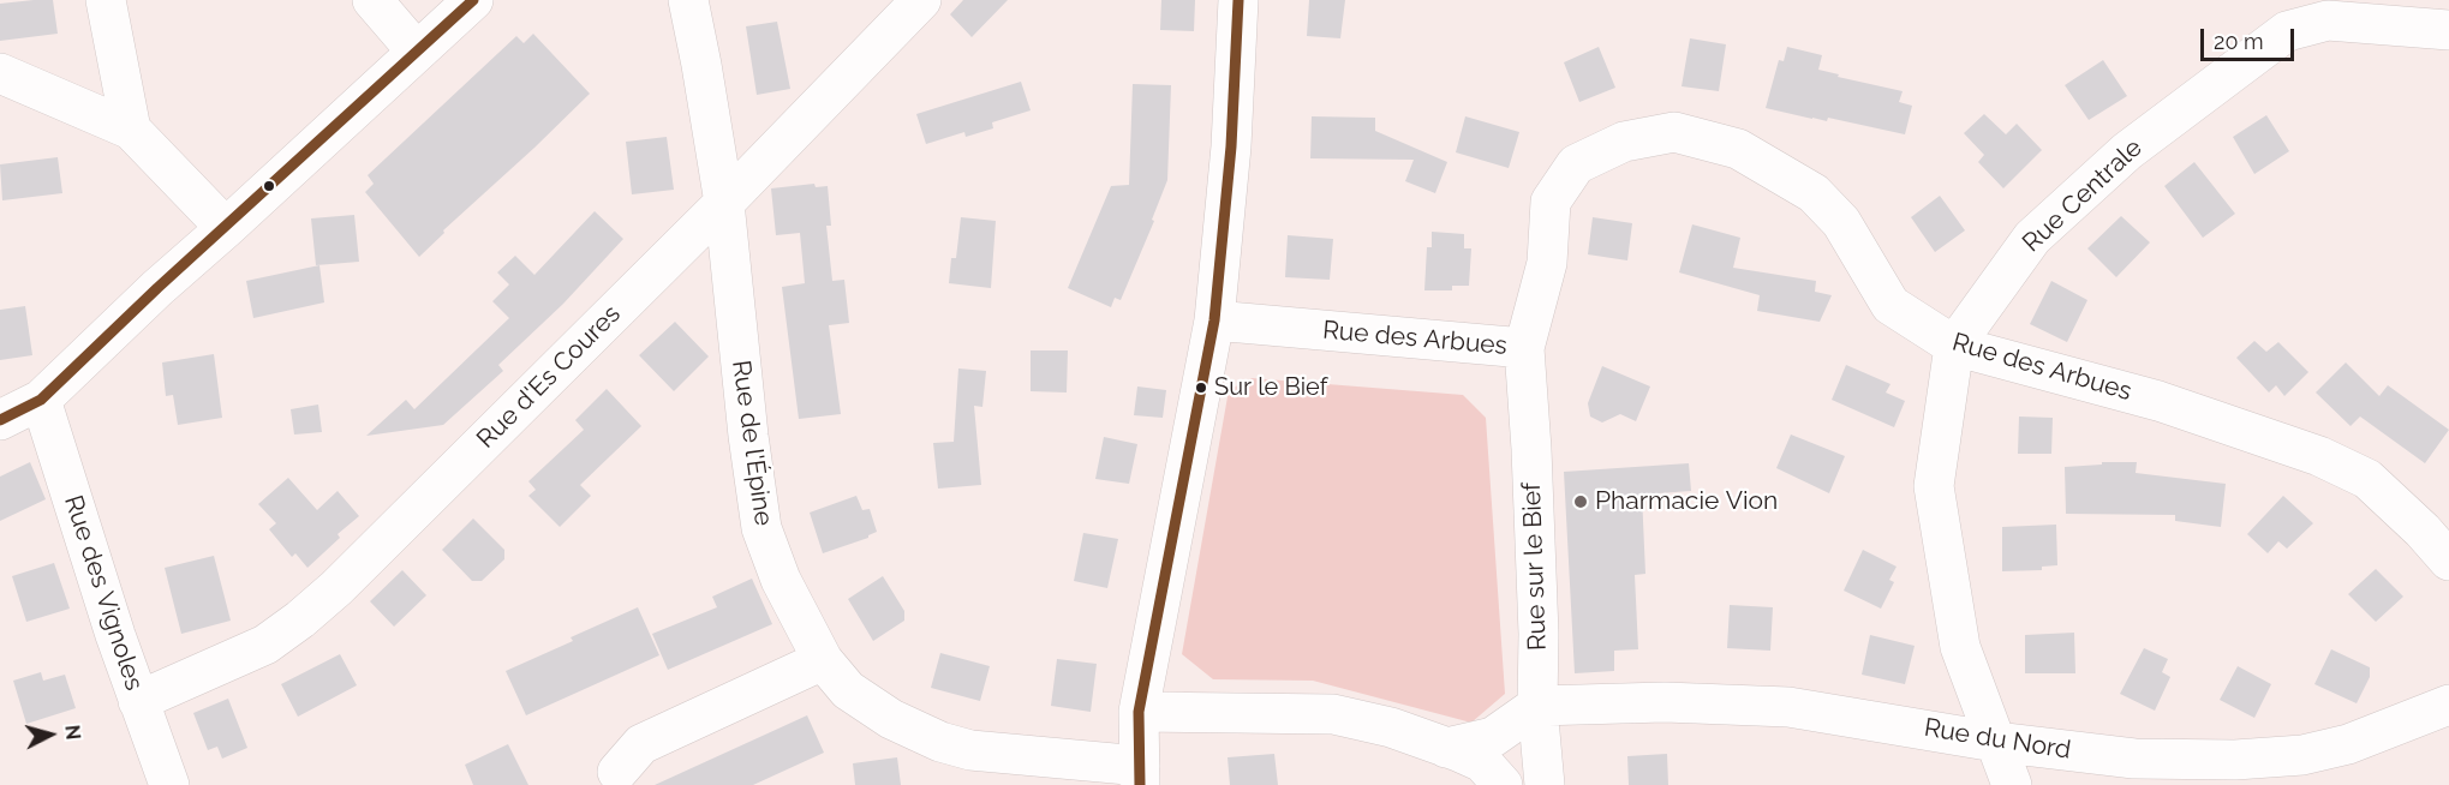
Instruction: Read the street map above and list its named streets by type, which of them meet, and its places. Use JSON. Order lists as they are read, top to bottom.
{
  "streets": {
    "street": [
      "Rue Centrale",
      "Rue des Arbues",
      "Rue d'Es Coures",
      "Rue de l'Épine",
      "Rue sur le Bief",
      "Rue des Vignoles",
      "Rue du Nord"
    ]
  },
  "crossings": [
    ["Rue Centrale", "Rue des Arbues"],
    ["Rue Centrale", "Rue du Nord"],
    ["Rue des Arbues", "Rue sur le Bief"],
    ["Rue d'Es Coures", "Rue de l'Épine"],
    ["Rue d'Es Coures", "Rue des Vignoles"],
    ["Rue sur le Bief", "Rue du Nord"]
  ],
  "places": ["Sur le Bief", "Pharmacie Vion"],
  "scale_bar": "20 m",
  "north": "right"
}
